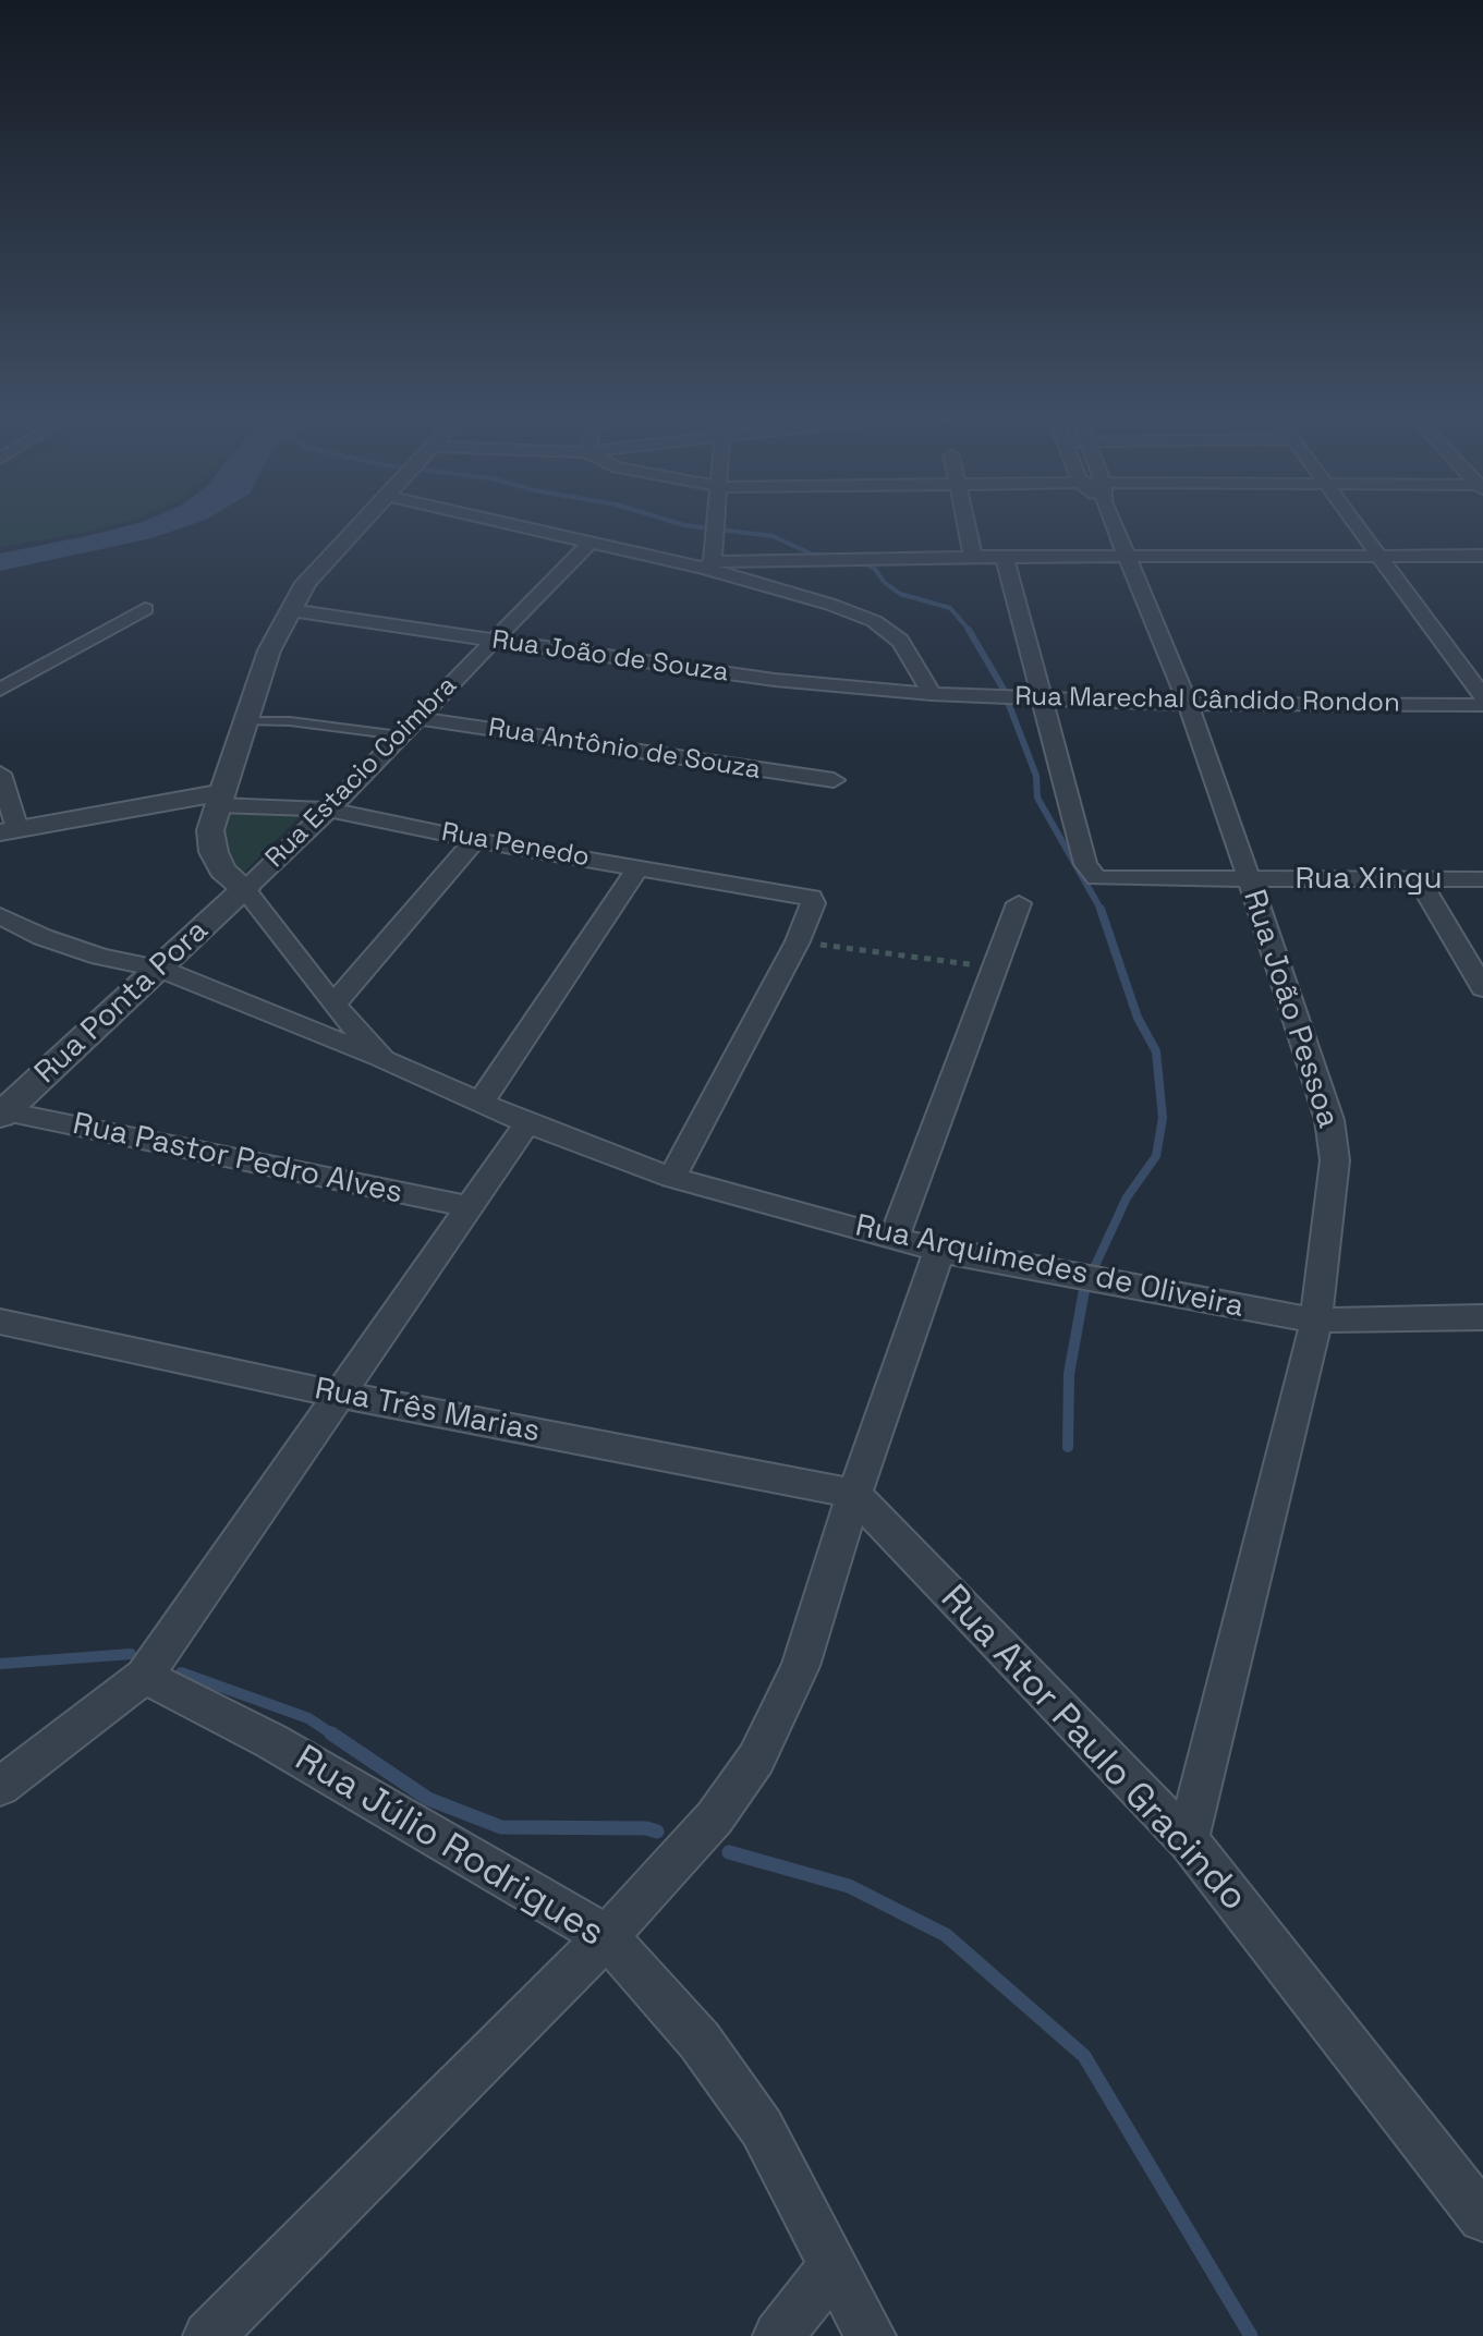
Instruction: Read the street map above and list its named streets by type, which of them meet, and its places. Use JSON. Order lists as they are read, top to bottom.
{
  "streets": {
    "street": [
      "Rua João de Souza",
      "Rua Marechal Cândido Rondon",
      "Rua Antônio de Souza",
      "Rua Estacio Coimbra",
      "Rua Penedo",
      "Rua Xingu",
      "Rua Ponta Pora",
      "Rua João Pessoa",
      "Rua Pastor Pedro Alves",
      "Rua Arquimedes de Oliveira",
      "Rua Três Marias",
      "Rua Ator Paulo Gracindo",
      "Rua Júlio Rodrigues"
    ]
  },
  "crossings": [
    ["Rua João de Souza", "Rua Marechal Cândido Rondon"],
    ["Rua João de Souza", "Rua Estacio Coimbra"],
    ["Rua Marechal Cândido Rondon", "Rua Xingu"],
    ["Rua Marechal Cândido Rondon", "Rua João Pessoa"],
    ["Rua Antônio de Souza", "Rua Estacio Coimbra"],
    ["Rua Estacio Coimbra", "Rua Penedo"],
    ["Rua Estacio Coimbra", "Rua Ponta Pora"],
    ["Rua Estacio Coimbra", "Rua Arquimedes de Oliveira"],
    ["Rua Xingu", "Rua João Pessoa"],
    ["Rua Ponta Pora", "Rua Pastor Pedro Alves"],
    ["Rua Ponta Pora", "Rua Arquimedes de Oliveira"],
    ["Rua João Pessoa", "Rua Arquimedes de Oliveira"],
    ["Rua João Pessoa", "Rua Ator Paulo Gracindo"],
    ["Rua Três Marias", "Rua Ator Paulo Gracindo"]
  ]
}
